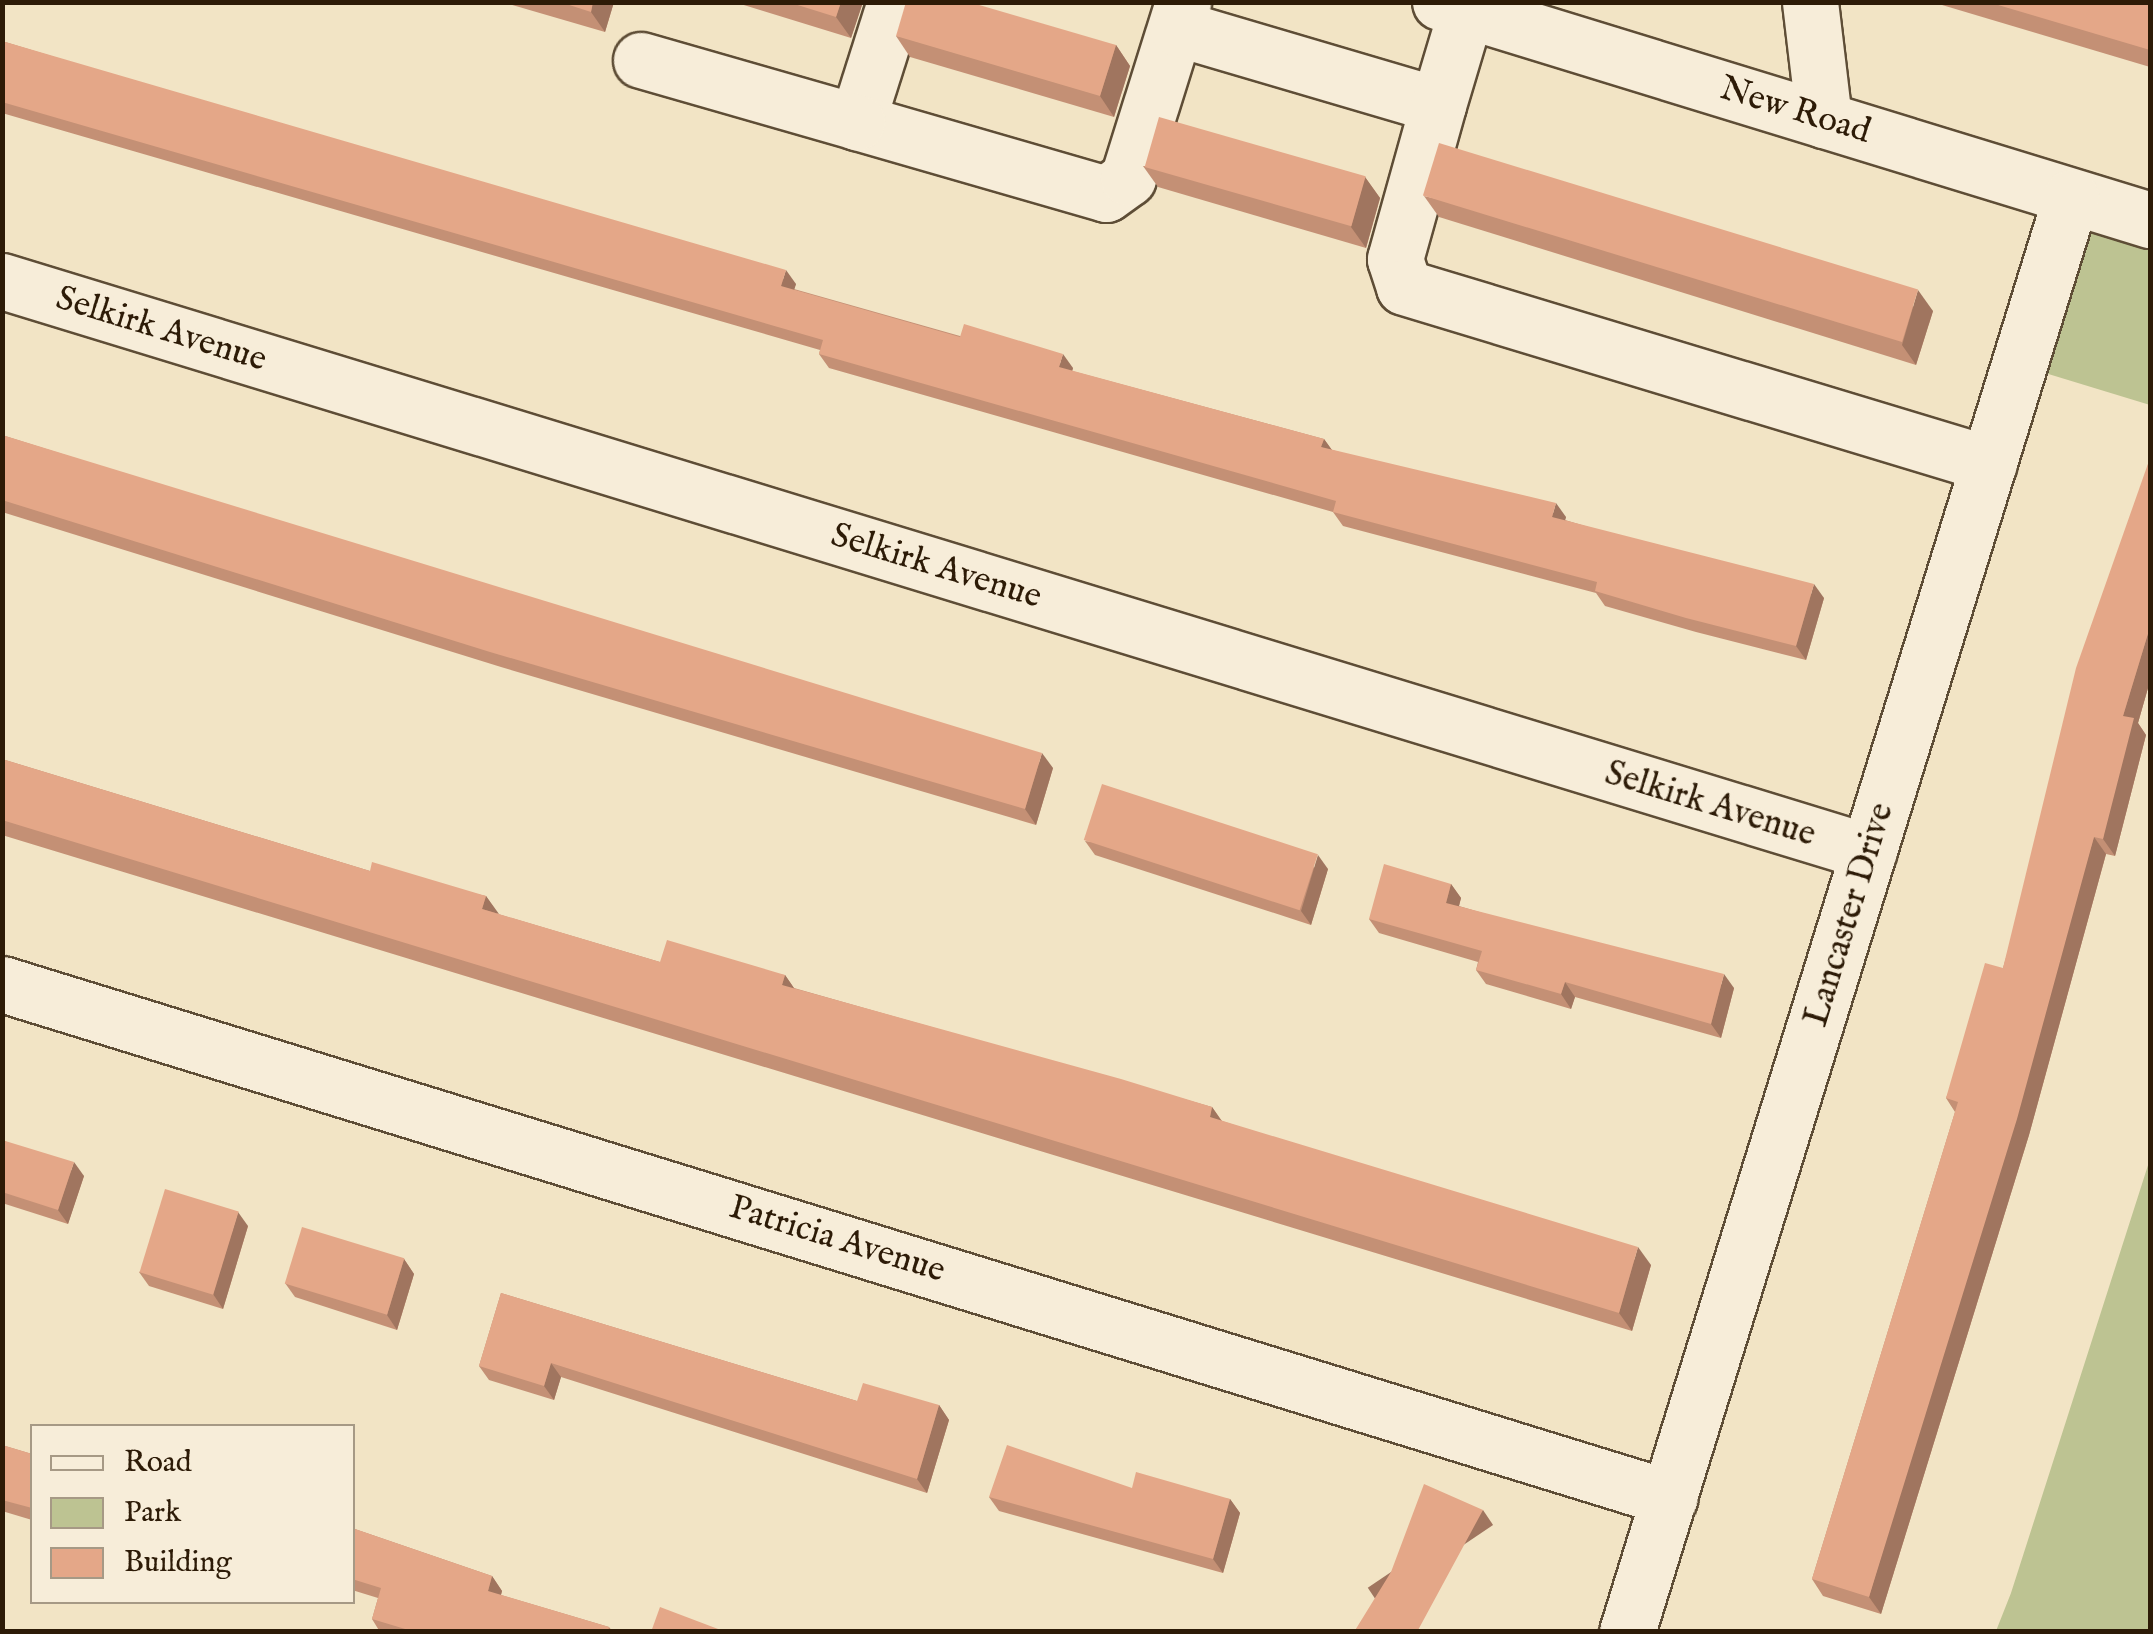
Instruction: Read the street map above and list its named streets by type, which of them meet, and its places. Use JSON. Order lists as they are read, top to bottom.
{
  "streets": {
    "street": [
      "New Road",
      "Selkirk Avenue",
      "Lancaster Drive",
      "Patricia Avenue"
    ]
  },
  "crossings": [
    ["New Road", "Lancaster Drive"],
    ["Selkirk Avenue", "Lancaster Drive"],
    ["Lancaster Drive", "Patricia Avenue"]
  ],
  "legend": ["Road", "Park", "Building"]
}
